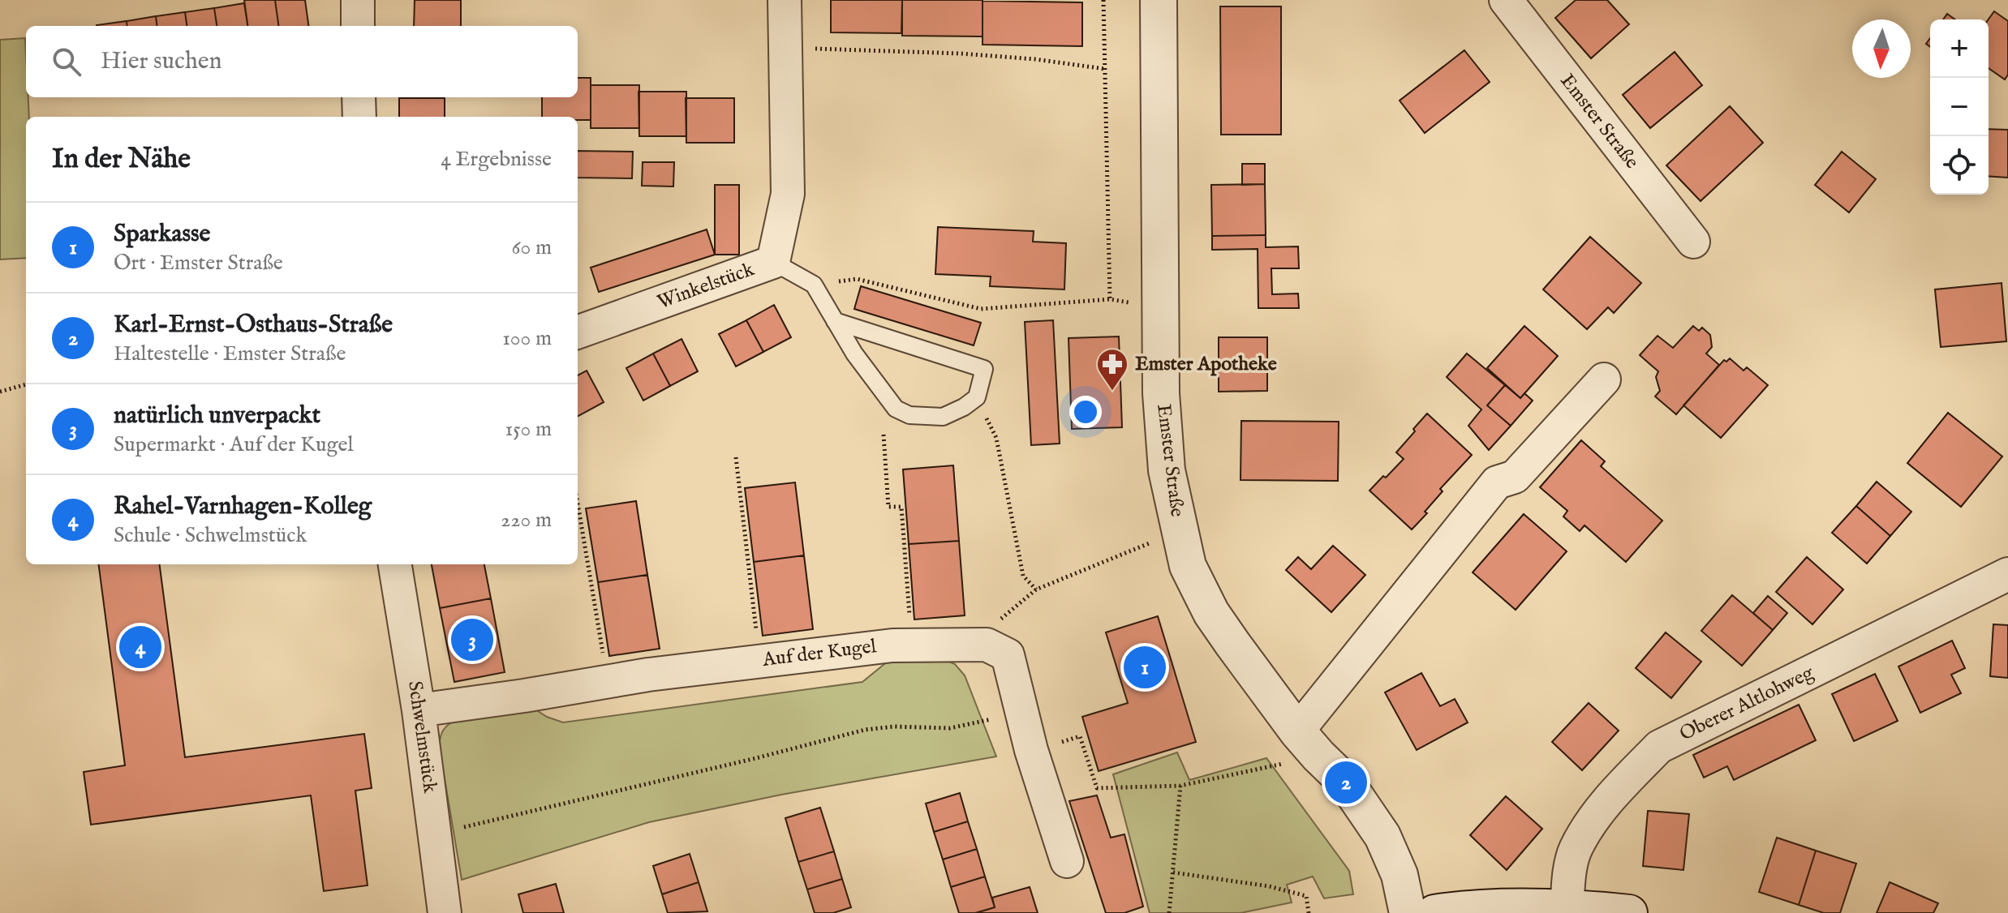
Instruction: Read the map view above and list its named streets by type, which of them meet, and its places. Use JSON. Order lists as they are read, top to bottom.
{
  "streets": {
    "street": [
      "Emster Straße",
      "Winkelstück",
      "Auf der Kugel",
      "Oberer Altlohweg",
      "Schwelmstück"
    ]
  },
  "crossings": [
    ["Auf der Kugel", "Schwelmstück"]
  ],
  "places": {
    "pharmacy": ["Emster Apotheke"]
  },
  "north": "bottom",
  "page": {
    "map_buttons": ["+", "−"],
    "search": "Hier suchen",
    "heading": ["In der Nähe", "4 Ergebnisse"],
    "list": [
      {
        "mark": "1",
        "name": "Sparkasse",
        "note": "Ort · Emster Straße",
        "value": "60 m"
      },
      {
        "mark": "2",
        "name": "Karl-Ernst-Osthaus-Straße",
        "note": "Haltestelle · Emster Straße",
        "value": "100 m"
      },
      {
        "mark": "3",
        "name": "natürlich unverpackt",
        "note": "Supermarkt · Auf der Kugel",
        "value": "150 m"
      },
      {
        "mark": "4",
        "name": "Rahel-Varnhagen-Kolleg",
        "note": "Schule · Schwelmstück",
        "value": "220 m"
      }
    ],
    "pins": [
      "3",
      "4",
      "1",
      "2"
    ]
  }
}
